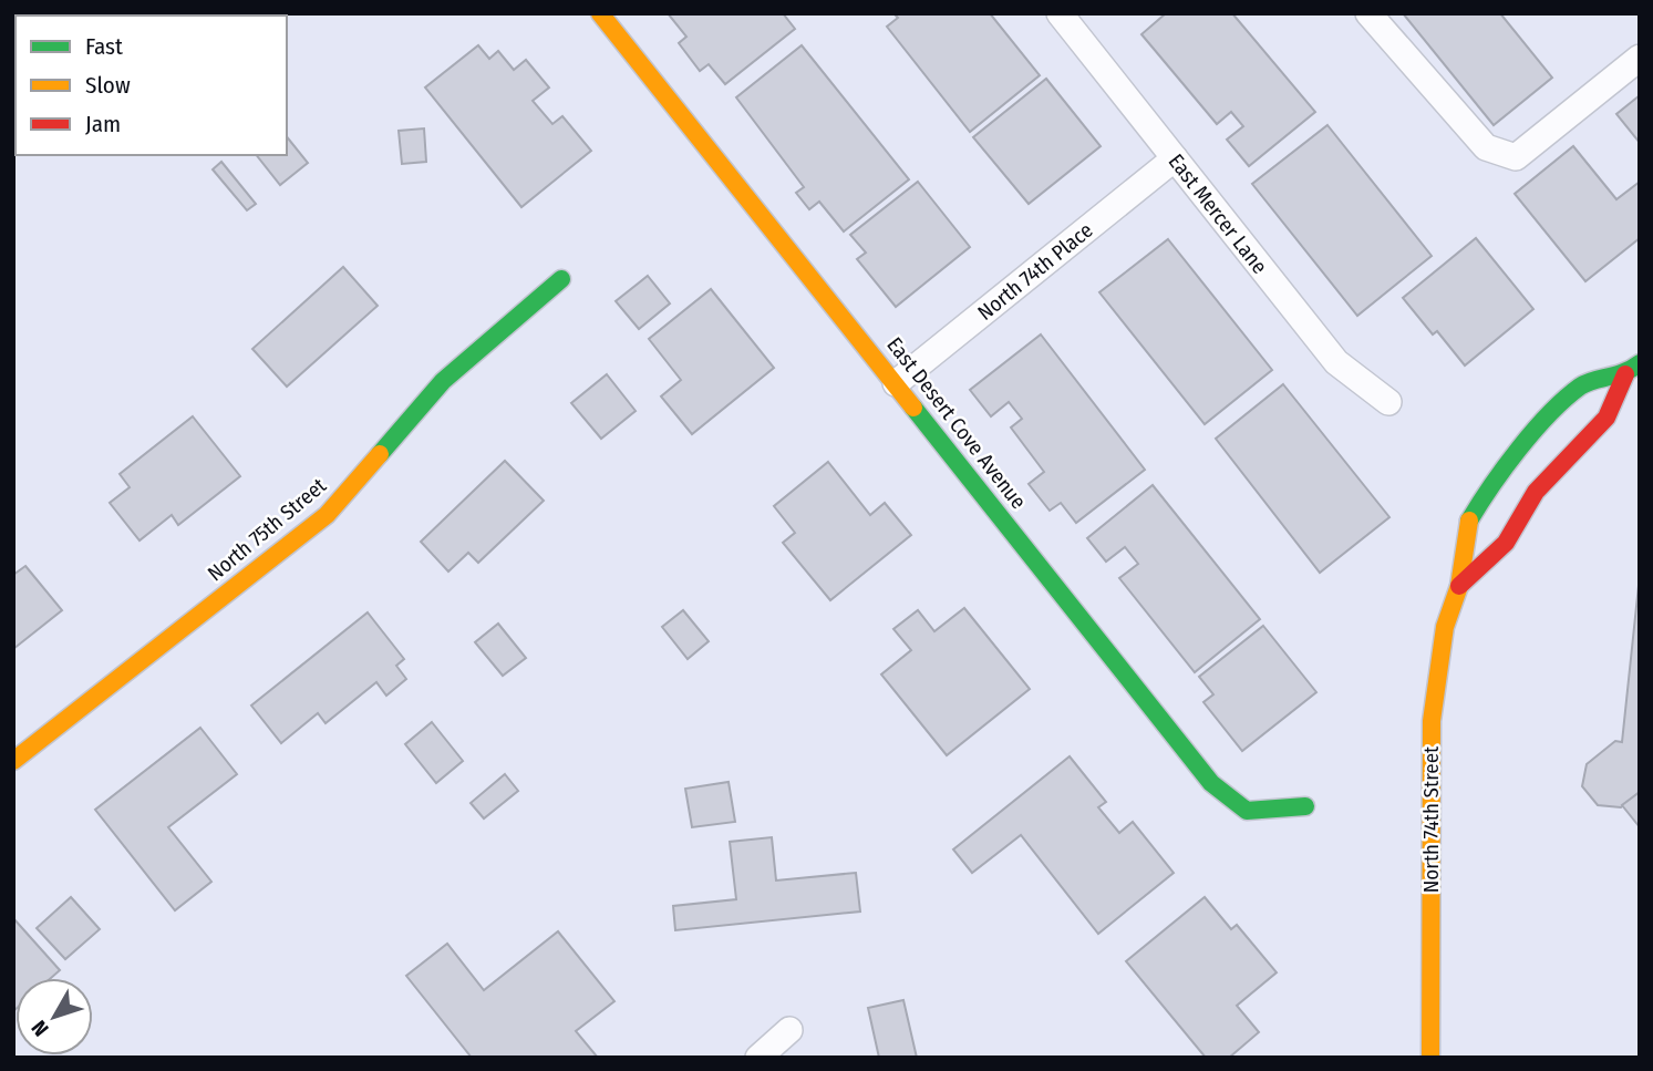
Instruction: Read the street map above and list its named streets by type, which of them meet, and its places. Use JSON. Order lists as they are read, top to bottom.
{
  "streets": {
    "street": [
      "East Mercer Lane",
      "North 74th Place",
      "East Desert Cove Avenue",
      "North 75th Street",
      "North 74th Street"
    ]
  },
  "crossings": [
    ["East Mercer Lane", "North 74th Place"],
    ["North 74th Place", "East Desert Cove Avenue"]
  ],
  "legend": ["Fast", "Slow", "Jam"],
  "north": "bottom left"
}
